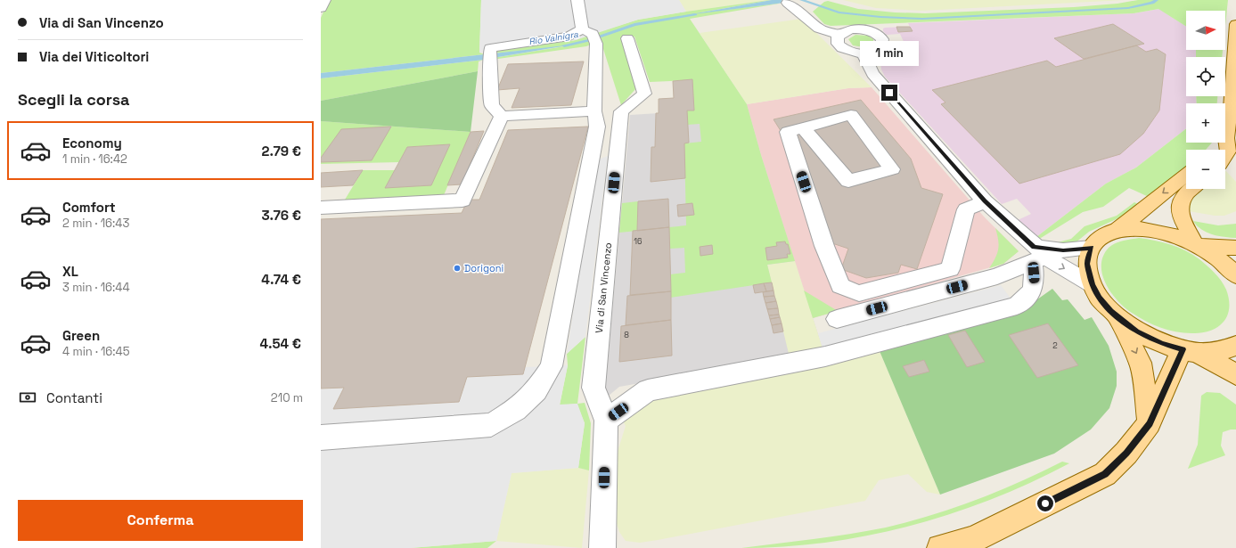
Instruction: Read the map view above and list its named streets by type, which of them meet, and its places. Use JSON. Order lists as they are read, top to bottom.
{
  "streets": {
    "street": ["Via di San Vincenzo"]
  },
  "water": ["Rio Valnigra"],
  "places": ["Dorigoni"],
  "house_numbers": ["16", "8", "2"],
  "north": "right",
  "page": {
    "banner": ["Via di San Vincenzo", "Via dei Viticoltori"],
    "map_buttons": ["+", "−"],
    "bubble": "1 min",
    "heading": "Scegli la corsa",
    "list": [
      {
        "name": "Economy",
        "note": "1 min · 16:42",
        "value": "2.79 €"
      },
      {
        "name": "Comfort",
        "note": "2 min · 16:43",
        "value": "3.76 €"
      },
      {
        "name": "XL",
        "note": "3 min · 16:44",
        "value": "4.74 €"
      },
      {
        "name": "Green",
        "note": "4 min · 16:45",
        "value": "4.54 €"
      }
    ],
    "pay": ["Contanti", "210 m"],
    "buttons": "Conferma"
  }
}
